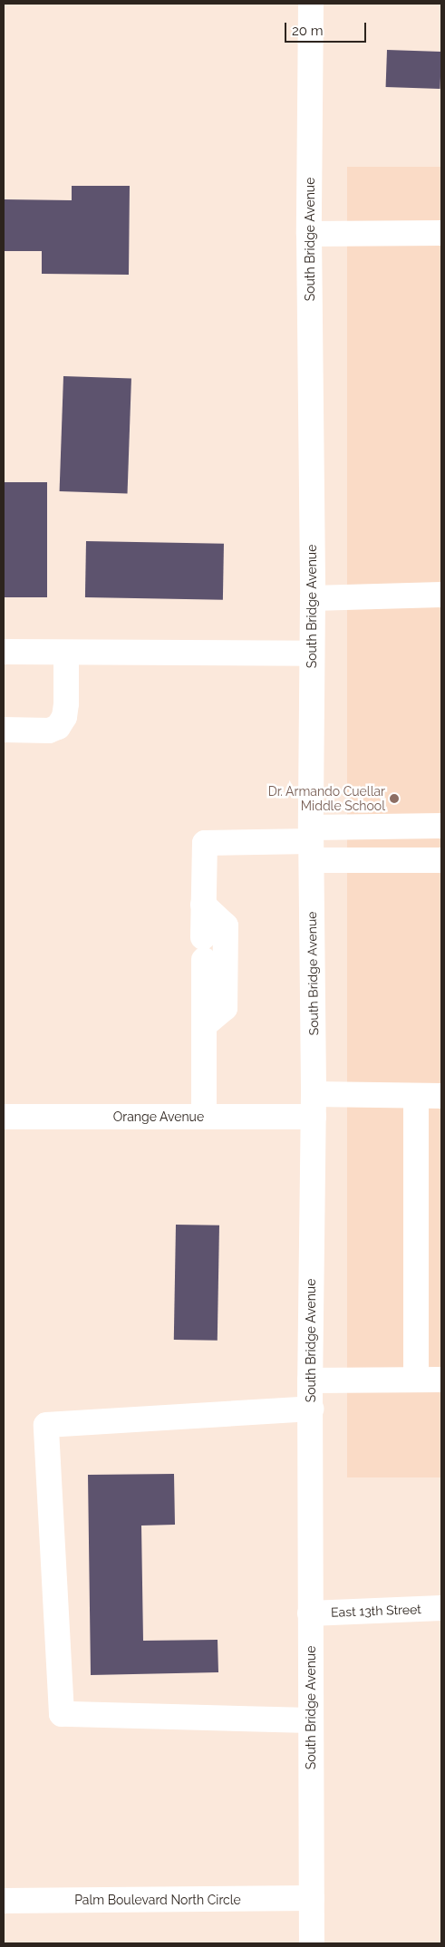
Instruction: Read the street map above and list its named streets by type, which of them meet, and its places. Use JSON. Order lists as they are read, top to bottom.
{
  "streets": {
    "street": [
      "South Bridge Avenue",
      "Orange Avenue",
      "East 13th Street",
      "Palm Boulevard North Circle"
    ]
  },
  "crossings": [
    ["South Bridge Avenue", "Orange Avenue"],
    ["South Bridge Avenue", "East 13th Street"],
    ["South Bridge Avenue", "Palm Boulevard North Circle"]
  ],
  "places": ["Dr. Armando Cuellar Middle School"],
  "scale_bar": "20 m"
}
